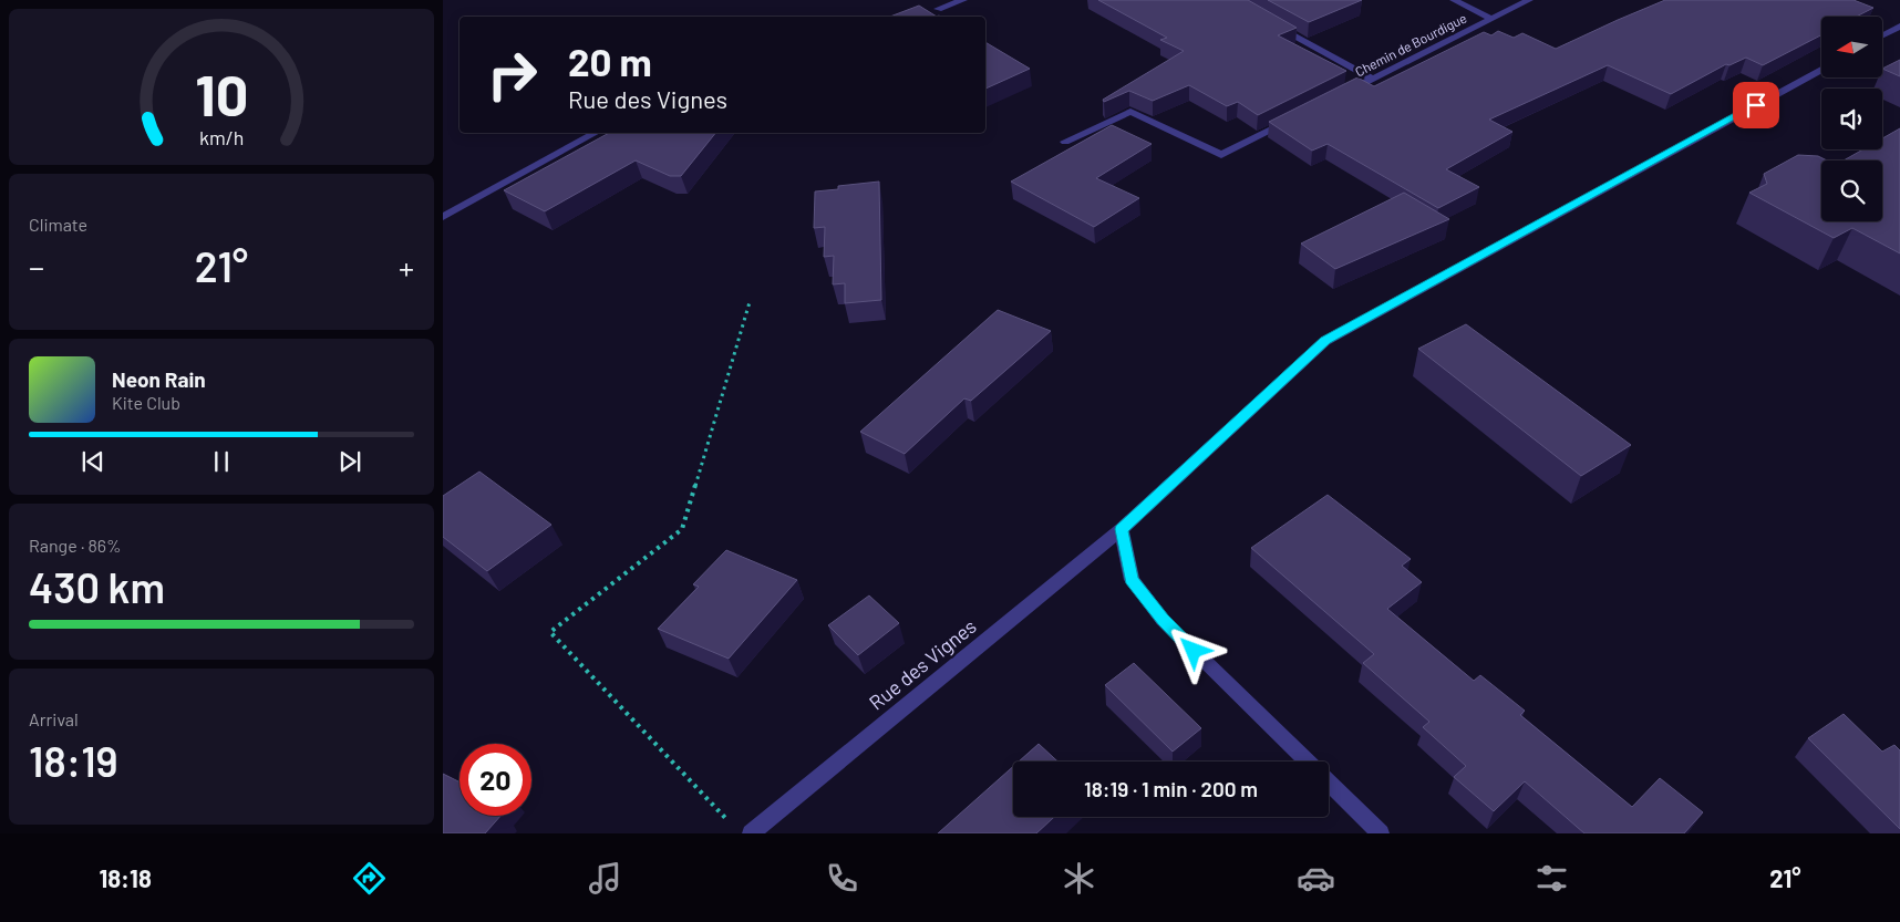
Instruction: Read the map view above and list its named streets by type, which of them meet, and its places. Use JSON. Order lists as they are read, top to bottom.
{
  "streets": {
    "street": ["Chemin de Bourdigue", "Rue des Vignes"]
  },
  "north": "left",
  "page": {
    "turn": ["20 m", "Rue des Vignes"],
    "tile": [
      "Climate",
      ["Range · 86%", "430 km"],
      ["Arrival", "18:19"]
    ],
    "heat": ["−", "21°", "+"],
    "song": ["Neon Rain", "Kite Club"],
    "limit": "20",
    "trip": "18:19 · 1 min · 200 m",
    "tabs": ["18:18", "21°"],
    "gauge": ["10", "km/h"]
  }
}
